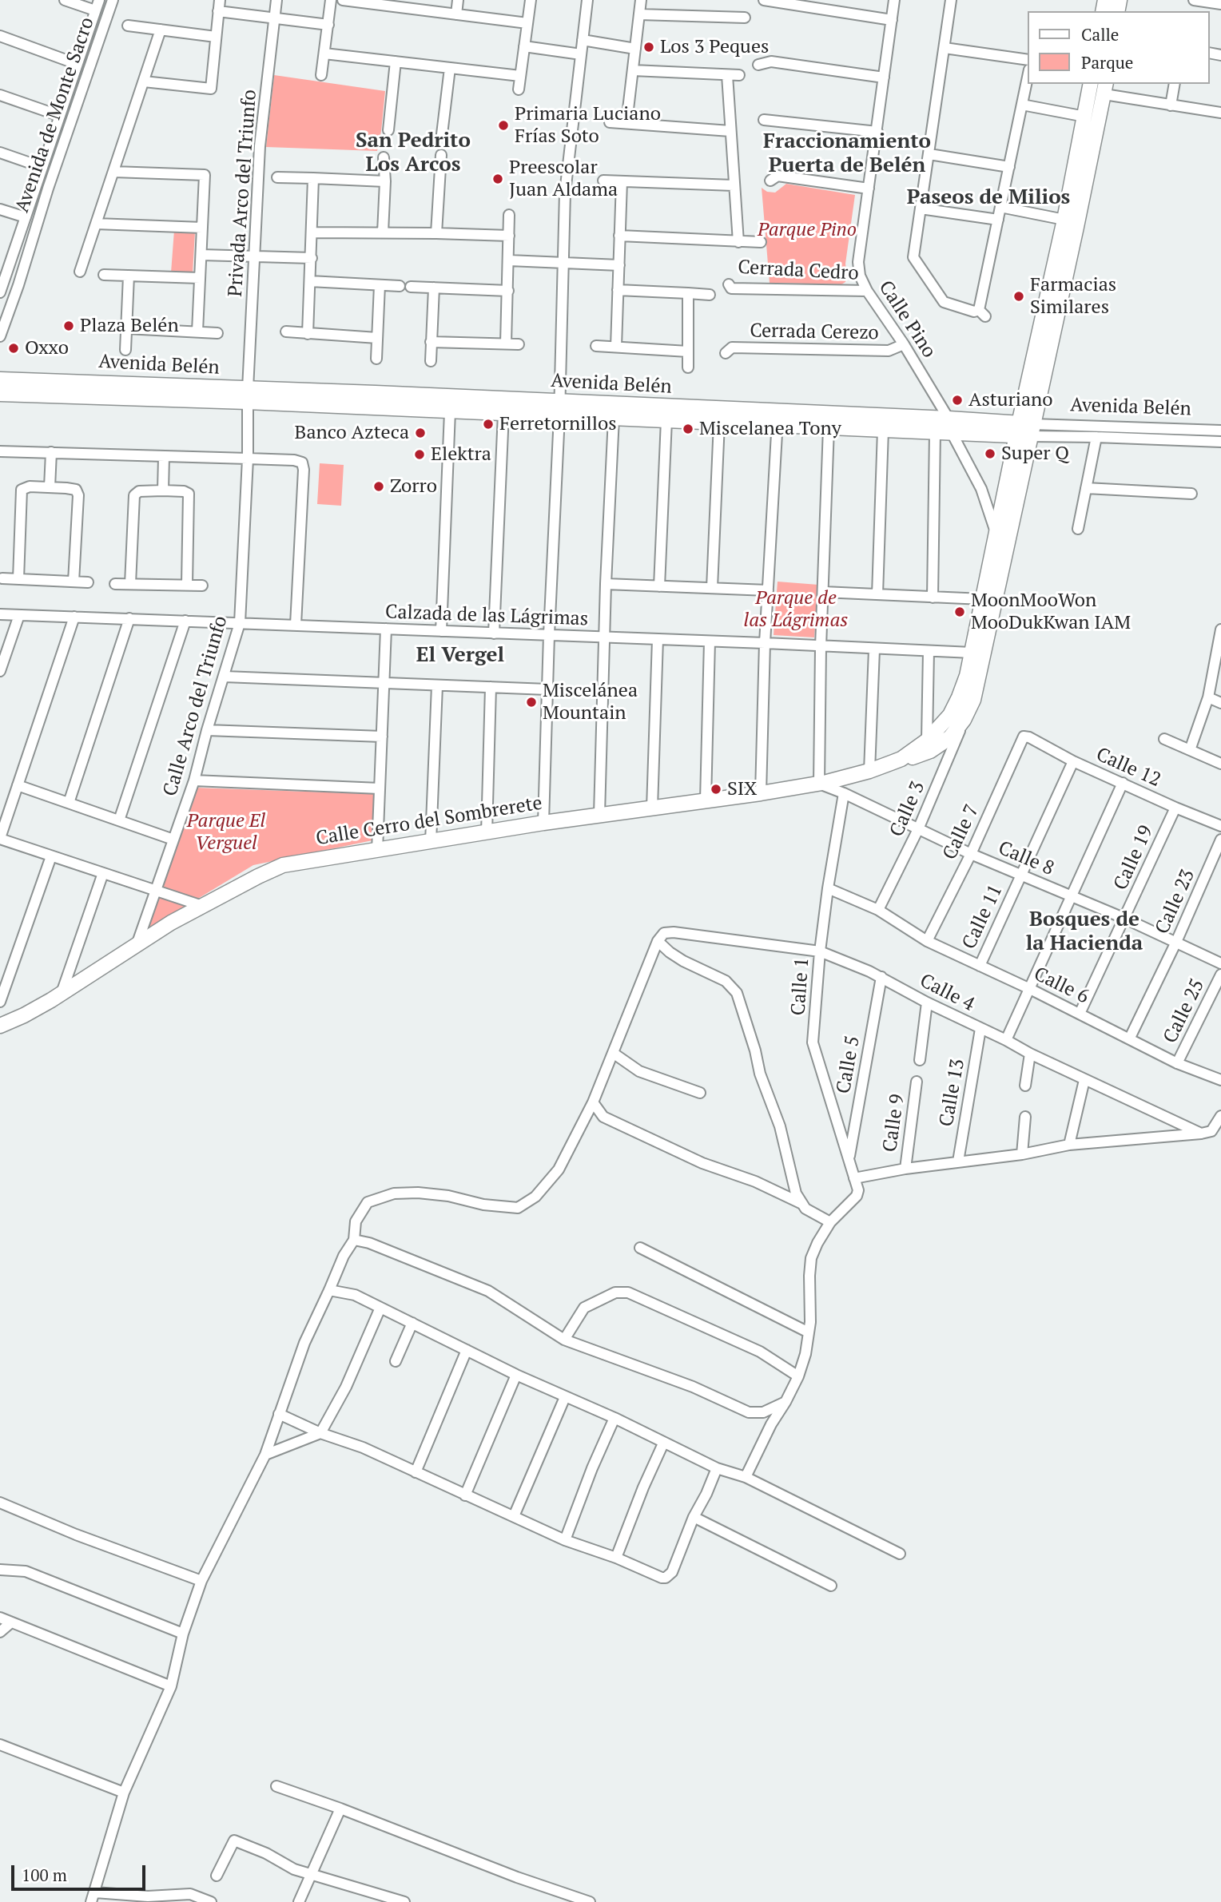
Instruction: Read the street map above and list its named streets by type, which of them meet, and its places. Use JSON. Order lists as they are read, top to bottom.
{
  "streets": {
    "main road": ["Avenida Belén", "Calle Cerro del Sombrerete"],
    "street": [
      "Avenida de Monte Sacro",
      "Privada Arco del Triunfo",
      "Cerrada Cedro",
      "Calle Pino",
      "Cerrada Cerezo",
      "Calzada de las Lágrimas",
      "Calle Arco del Triunfo",
      "Calle 12",
      "Calle 3",
      "Calle 7",
      "Calle 19",
      "Calle 8",
      "Calle 23",
      "Calle 11",
      "Calle 6",
      "Calle 1",
      "Calle 4",
      "Calle 25",
      "Calle 5",
      "Calle 13",
      "Calle 9"
    ]
  },
  "crossings": [
    ["Privada Arco del Triunfo", "Avenida Belén"],
    ["Privada Arco del Triunfo", "Calle Arco del Triunfo"],
    ["Cerrada Cedro", "Calle Pino"],
    ["Calle Pino", "Cerrada Cerezo"],
    ["Calle Pino", "Avenida Belén"],
    ["Calle Pino", "Calle Cerro del Sombrerete"],
    ["Avenida Belén", "Calle Arco del Triunfo"],
    ["Avenida Belén", "Calle Cerro del Sombrerete"],
    ["Calzada de las Lágrimas", "Calle Arco del Triunfo"],
    ["Calzada de las Lágrimas", "Calle Cerro del Sombrerete"],
    ["Calle Arco del Triunfo", "Calle Cerro del Sombrerete"],
    ["Calle 12", "Calle 7"],
    ["Calle 12", "Calle 19"],
    ["Calle 12", "Calle 11"],
    ["Calle 3", "Calle Cerro del Sombrerete"],
    ["Calle 3", "Calle 8"],
    ["Calle 3", "Calle 6"],
    ["Calle Cerro del Sombrerete", "Calle 8"],
    ["Calle 7", "Calle 8"],
    ["Calle 7", "Calle 6"],
    ["Calle 19", "Calle 8"],
    ["Calle 19", "Calle 6"],
    ["Calle 8", "Calle 23"],
    ["Calle 8", "Calle 11"],
    ["Calle 8", "Calle 1"],
    ["Calle 23", "Calle 6"],
    ["Calle 11", "Calle 6"],
    ["Calle 6", "Calle 1"],
    ["Calle 6", "Calle 25"],
    ["Calle 1", "Calle 4"],
    ["Calle 1", "Calle 5"],
    ["Calle 4", "Calle 5"],
    ["Calle 4", "Calle 13"]
  ],
  "districts": [
    "San Pedrito Los Arcos",
    "Fraccionamiento Puerta de Belén",
    "Paseos de Milios",
    "El Vergel",
    "Bosques de la Hacienda"
  ],
  "parks": ["Parque Pino", "Parque de las Lágrimas", "Parque El Verguel"],
  "places": [
    "Los 3 Peques",
    "Primaria Luciano Frías Soto",
    "Preescolar Juan Aldama",
    "Farmacias Similares",
    "Plaza Belén",
    "Oxxo",
    "Asturiano",
    "Ferretornillos",
    "Miscelanea Tony",
    "Banco Azteca",
    "Super Q",
    "Elektra",
    "Zorro",
    "MoonMooWon MooDukKwan IAM",
    "Miscelánea Mountain",
    "SIX"
  ],
  "legend": ["Calle", "Parque"],
  "scale_bar": "100 m"
}
